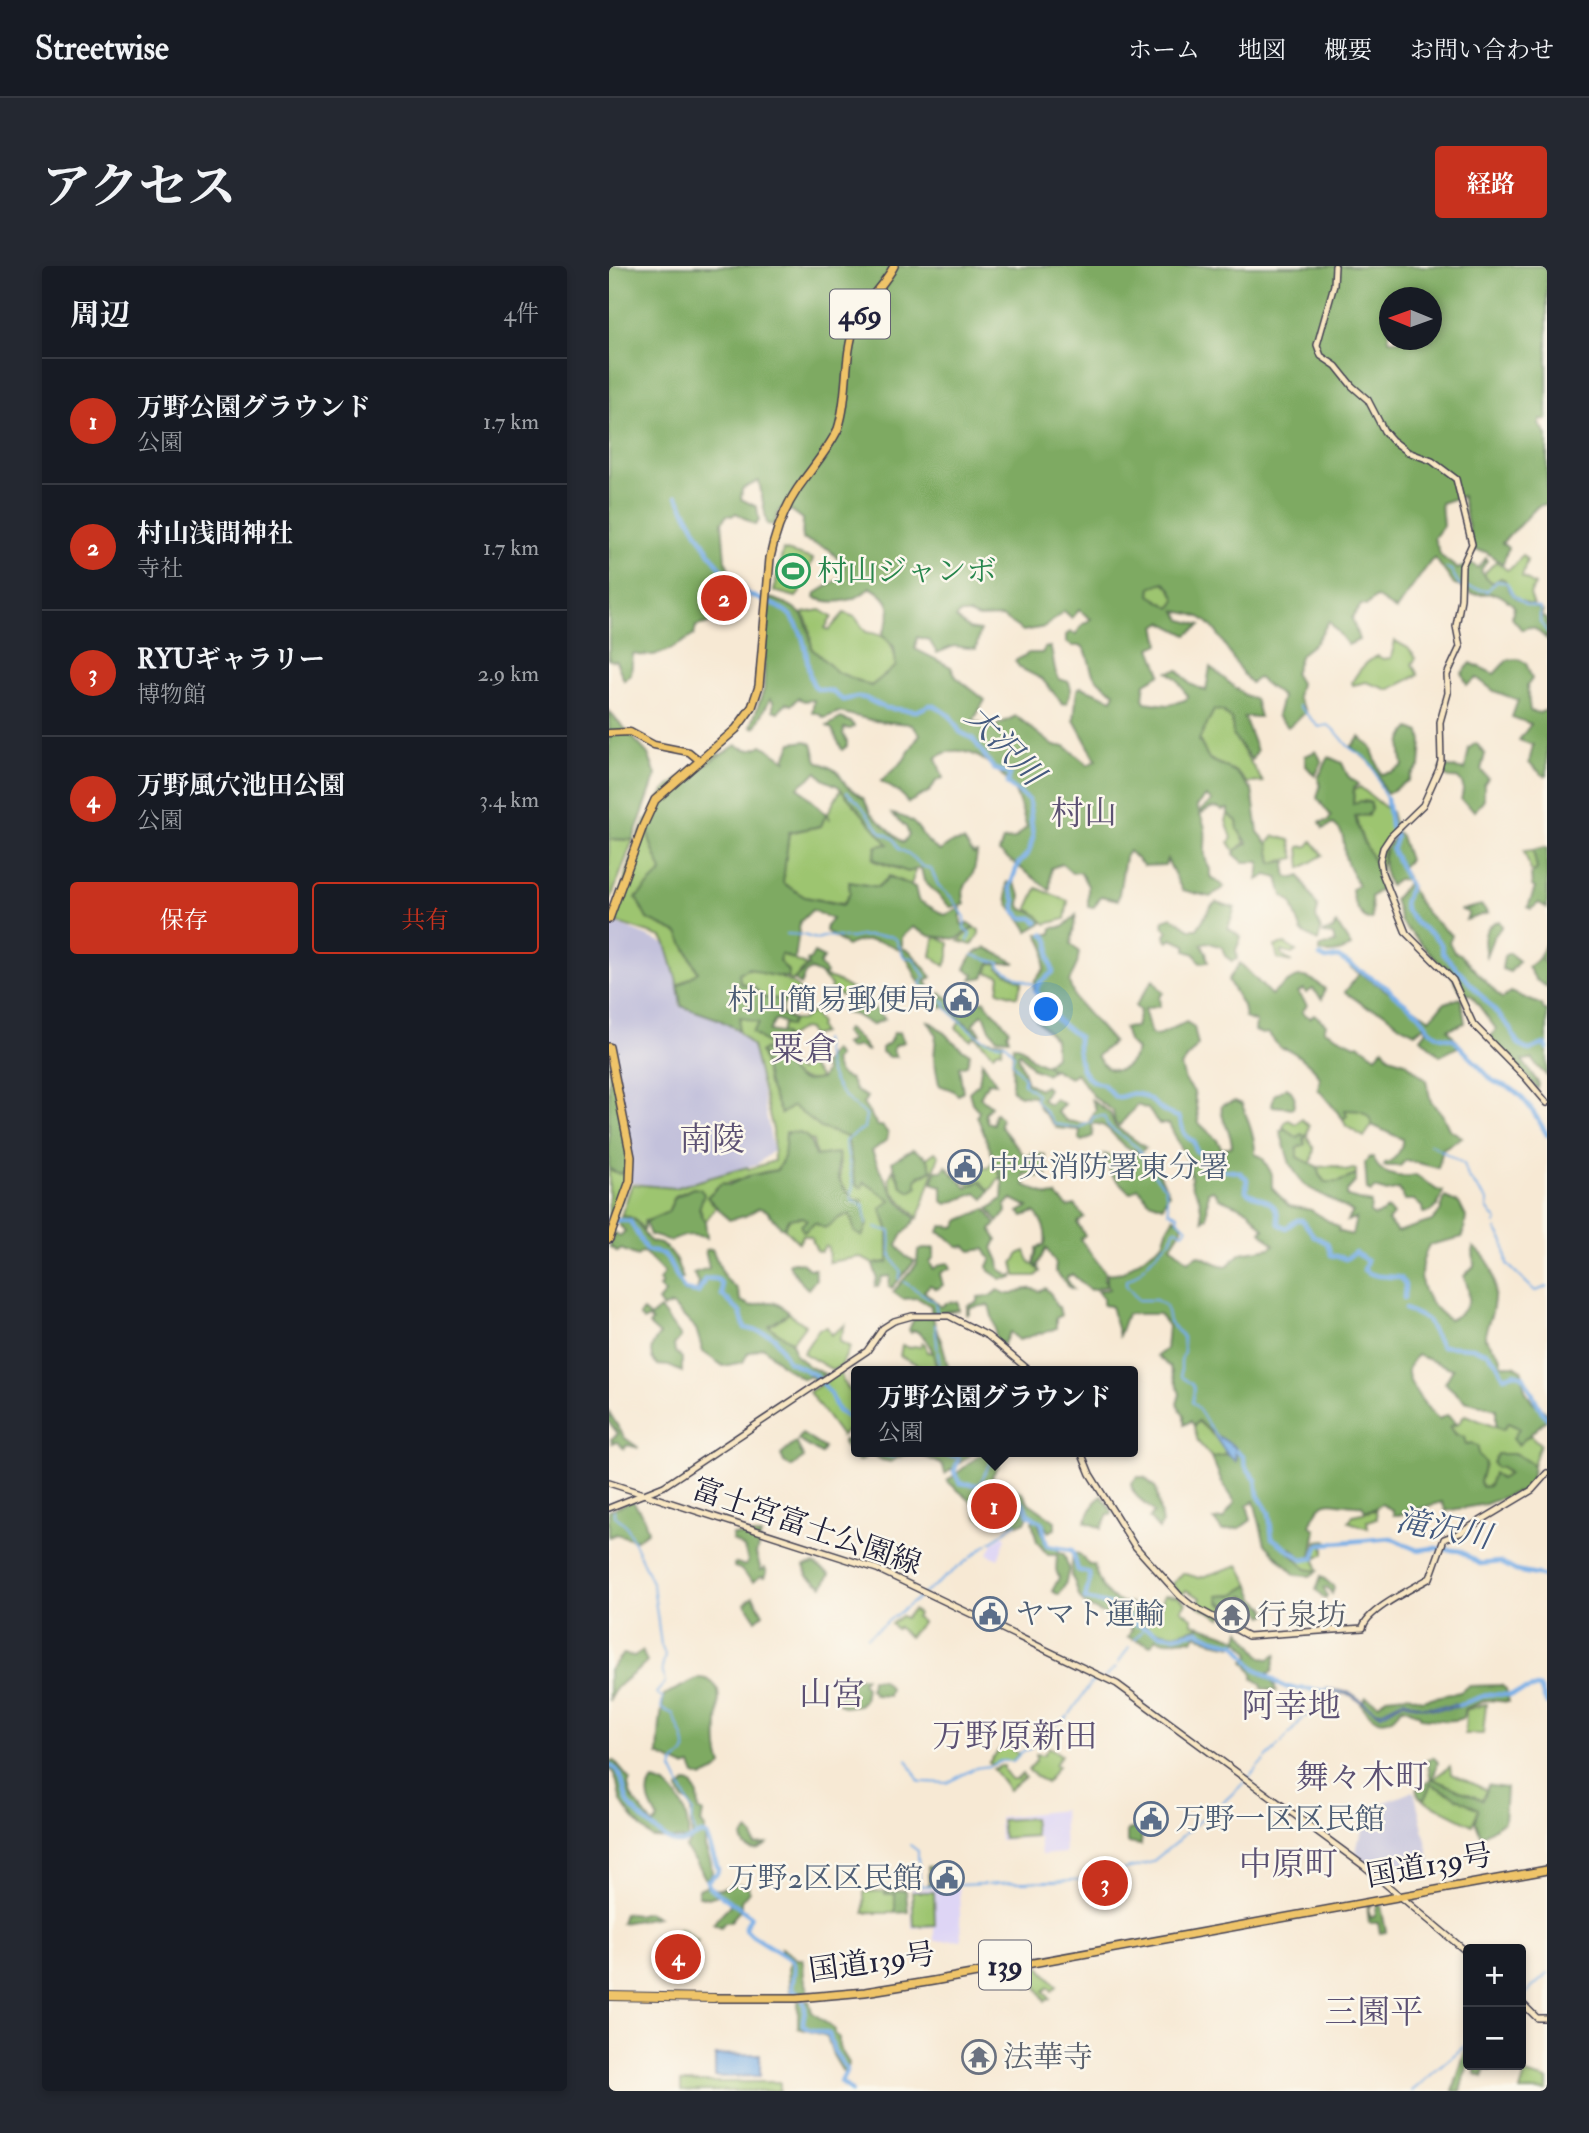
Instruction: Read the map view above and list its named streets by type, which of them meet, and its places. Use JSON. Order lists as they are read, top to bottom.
{
  "streets": {
    "highway": ["469", "国道139号", "139"],
    "main road": ["富士宮富士公園線"]
  },
  "crossings": [
    ["富士宮富士公園線", "国道139号"],
    ["国道139号", "139"]
  ],
  "districts": [
    "村山",
    "粟倉",
    "南陵",
    "山宮",
    "阿幸地",
    "万野原新田",
    "舞々木町",
    "中原町",
    "三園平"
  ],
  "water": ["大沢川", "滝沢川"],
  "places": {
    "sports": ["村山ジャンボ"],
    "public building": [
      "村山簡易郵便局",
      "中央消防署東分署",
      "ヤマト運輸",
      "万野一区区民館",
      "万野2区区民館"
    ],
    "temple": ["行泉坊", "法華寺"]
  },
  "north": "left",
  "page": {
    "header": "Streetwise",
    "nav": [
      "ホーム",
      "地図",
      "概要",
      "お問い合わせ"
    ],
    "buttons": [
      "経路",
      ["保存", "共有"]
    ],
    "title": "アクセス",
    "heading": ["周辺", "4件"],
    "list": [
      {
        "mark": "1",
        "name": "万野公園グラウンド",
        "note": "公園",
        "value": "1.7 km"
      },
      {
        "mark": "2",
        "name": "村山浅間神社",
        "note": "寺社",
        "value": "1.7 km"
      },
      {
        "mark": "3",
        "name": "RYUギャラリー",
        "note": "博物館",
        "value": "2.9 km"
      },
      {
        "mark": "4",
        "name": "万野風穴池田公園",
        "note": "公園",
        "value": "3.4 km"
      }
    ],
    "pins": [
      "2",
      "1",
      "3",
      "4"
    ],
    "popup": ["万野公園グラウンド", "公園"],
    "map_buttons": ["+", "−"]
  }
}
